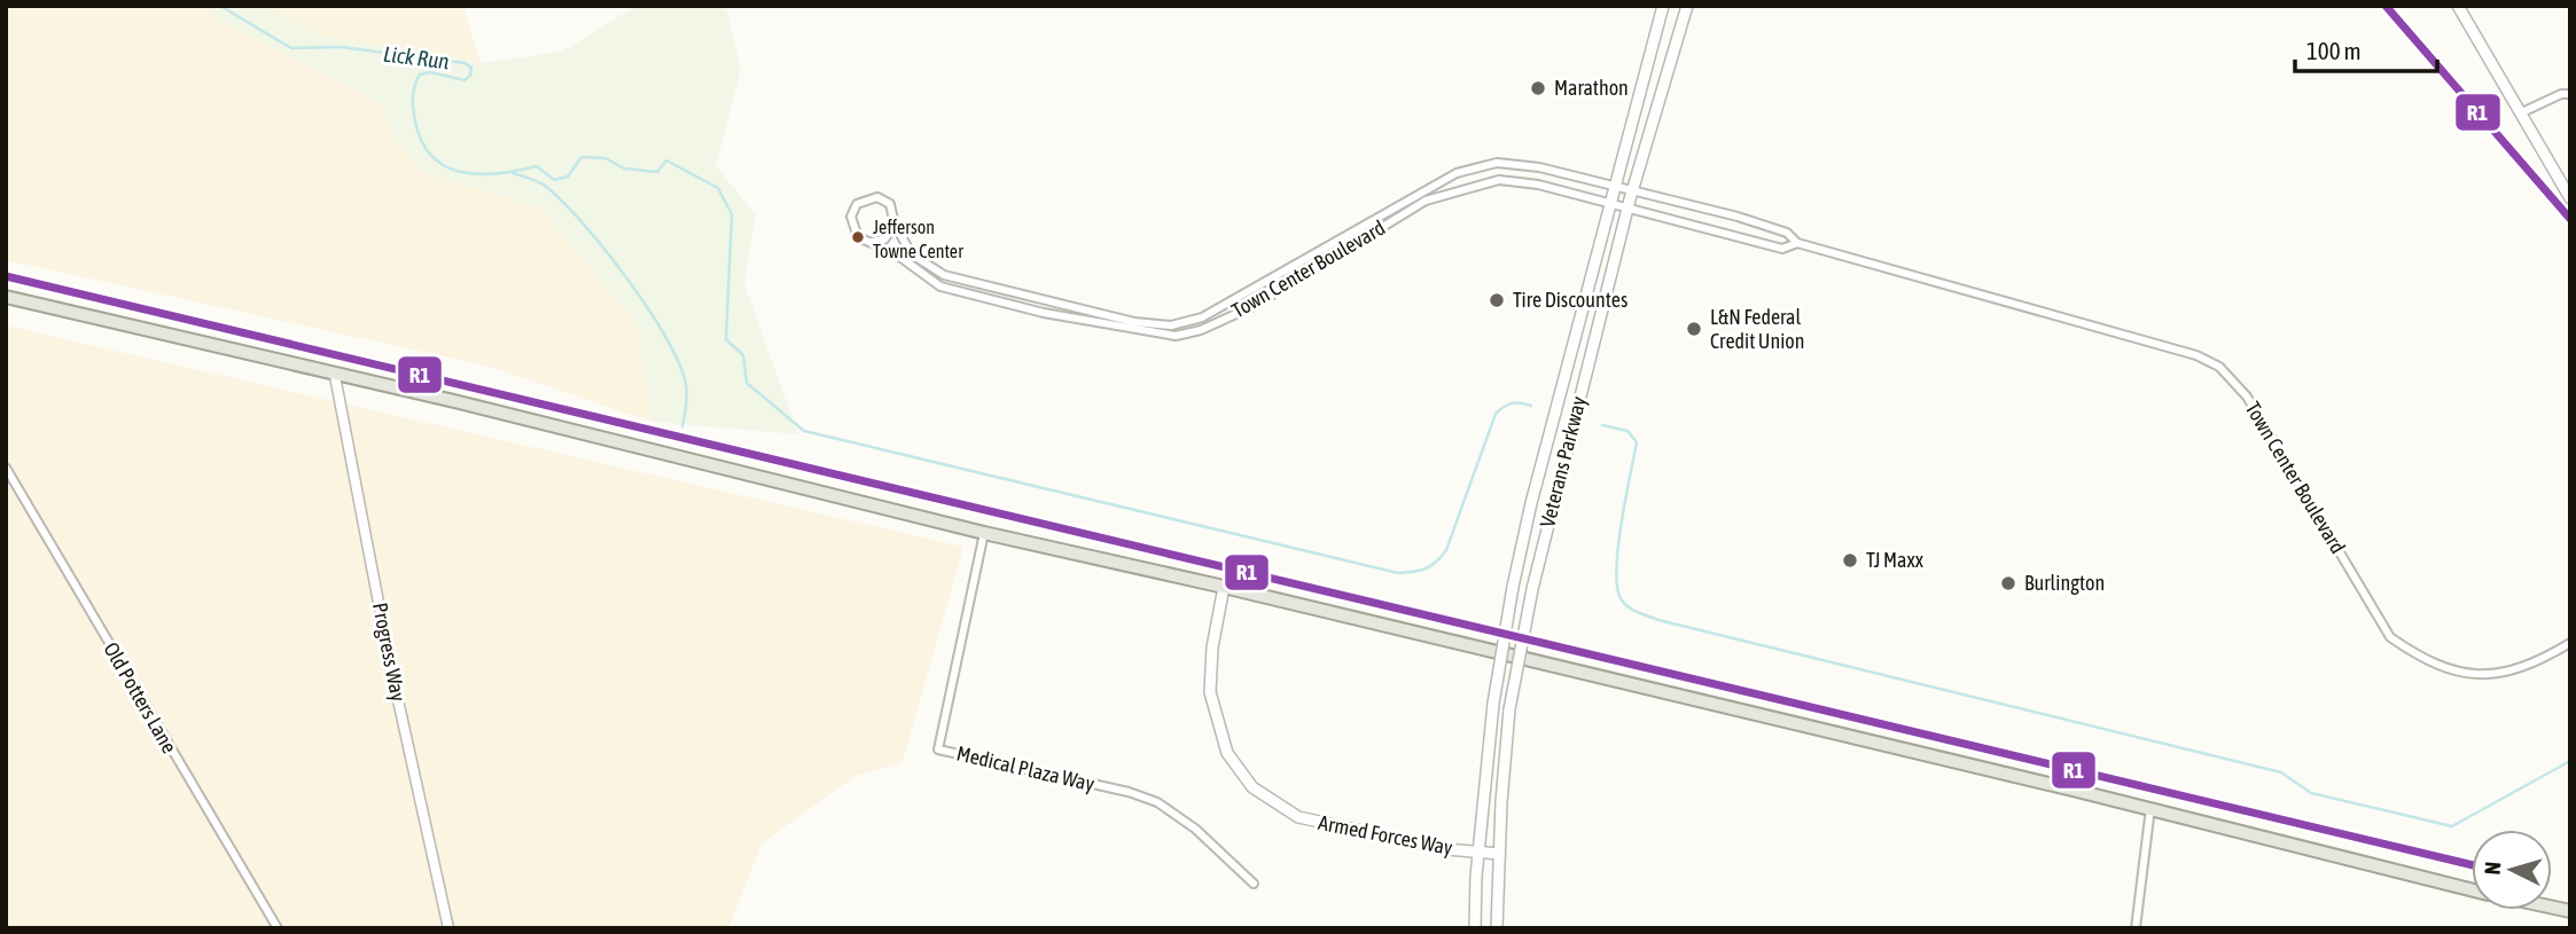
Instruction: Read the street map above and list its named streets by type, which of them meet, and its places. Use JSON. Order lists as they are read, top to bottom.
{
  "streets": {
    "main road": ["Veterans Parkway", "Armed Forces Way"],
    "street": [
      "Town Center Boulevard",
      "Progress Way",
      "Old Potters Lane",
      "Medical Plaza Way"
    ]
  },
  "crossings": [
    ["Town Center Boulevard", "Veterans Parkway"],
    ["Veterans Parkway", "Armed Forces Way"]
  ],
  "water": ["Lick Run"],
  "places": [
    "Marathon",
    "Jefferson Towne Center",
    "Tire Discountes",
    "L&N Federal Credit Union",
    "TJ Maxx",
    "Burlington"
  ],
  "lines": ["transit line R1"],
  "scale_bar": "100 m",
  "north": "left"
}
